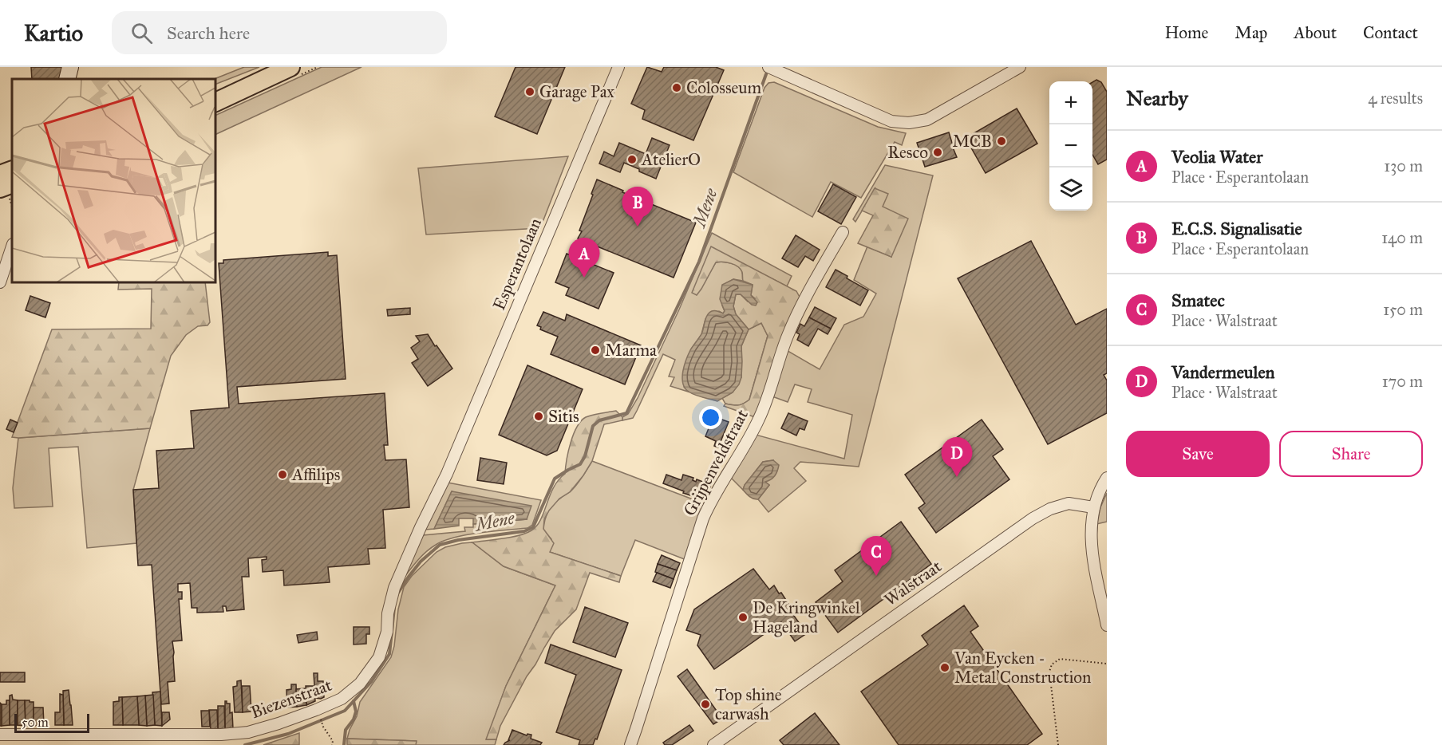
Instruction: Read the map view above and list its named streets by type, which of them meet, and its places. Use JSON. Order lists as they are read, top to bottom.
{
  "streets": {
    "street": [
      "Esperantolaan",
      "Grijpenveldstraat",
      "Walstraat",
      "Biezenstraat"
    ]
  },
  "crossings": [
    ["Esperantolaan", "Biezenstraat"]
  ],
  "water": ["Mene"],
  "places": [
    "Colosseum",
    "Garage Pax",
    "MCB",
    "Resco",
    "AtelierO",
    "Marma",
    "Sitis",
    "Affilips",
    "De Kringwinkel Hageland",
    "Van Eycken - Metal Construction",
    "Top shine carwash"
  ],
  "scale_bar": "50 m",
  "page": {
    "header": "Kartio",
    "search": "Search here",
    "nav": [
      "Home",
      "Map",
      "About",
      "Contact"
    ],
    "heading": ["Nearby", "4 results"],
    "map_buttons": ["+", "−"],
    "list": [
      {
        "mark": "A",
        "name": "Veolia Water",
        "note": "Place · Esperantolaan",
        "value": "130 m"
      },
      {
        "mark": "B",
        "name": "E.C.S. Signalisatie",
        "note": "Place · Esperantolaan",
        "value": "140 m"
      },
      {
        "mark": "C",
        "name": "Smatec",
        "note": "Place · Walstraat",
        "value": "150 m"
      },
      {
        "mark": "D",
        "name": "Vandermeulen",
        "note": "Place · Walstraat",
        "value": "170 m"
      }
    ],
    "pins": [
      "B",
      "A",
      "D",
      "C"
    ],
    "buttons": ["Save", "Share"],
    "scale": "50 m"
  }
}
